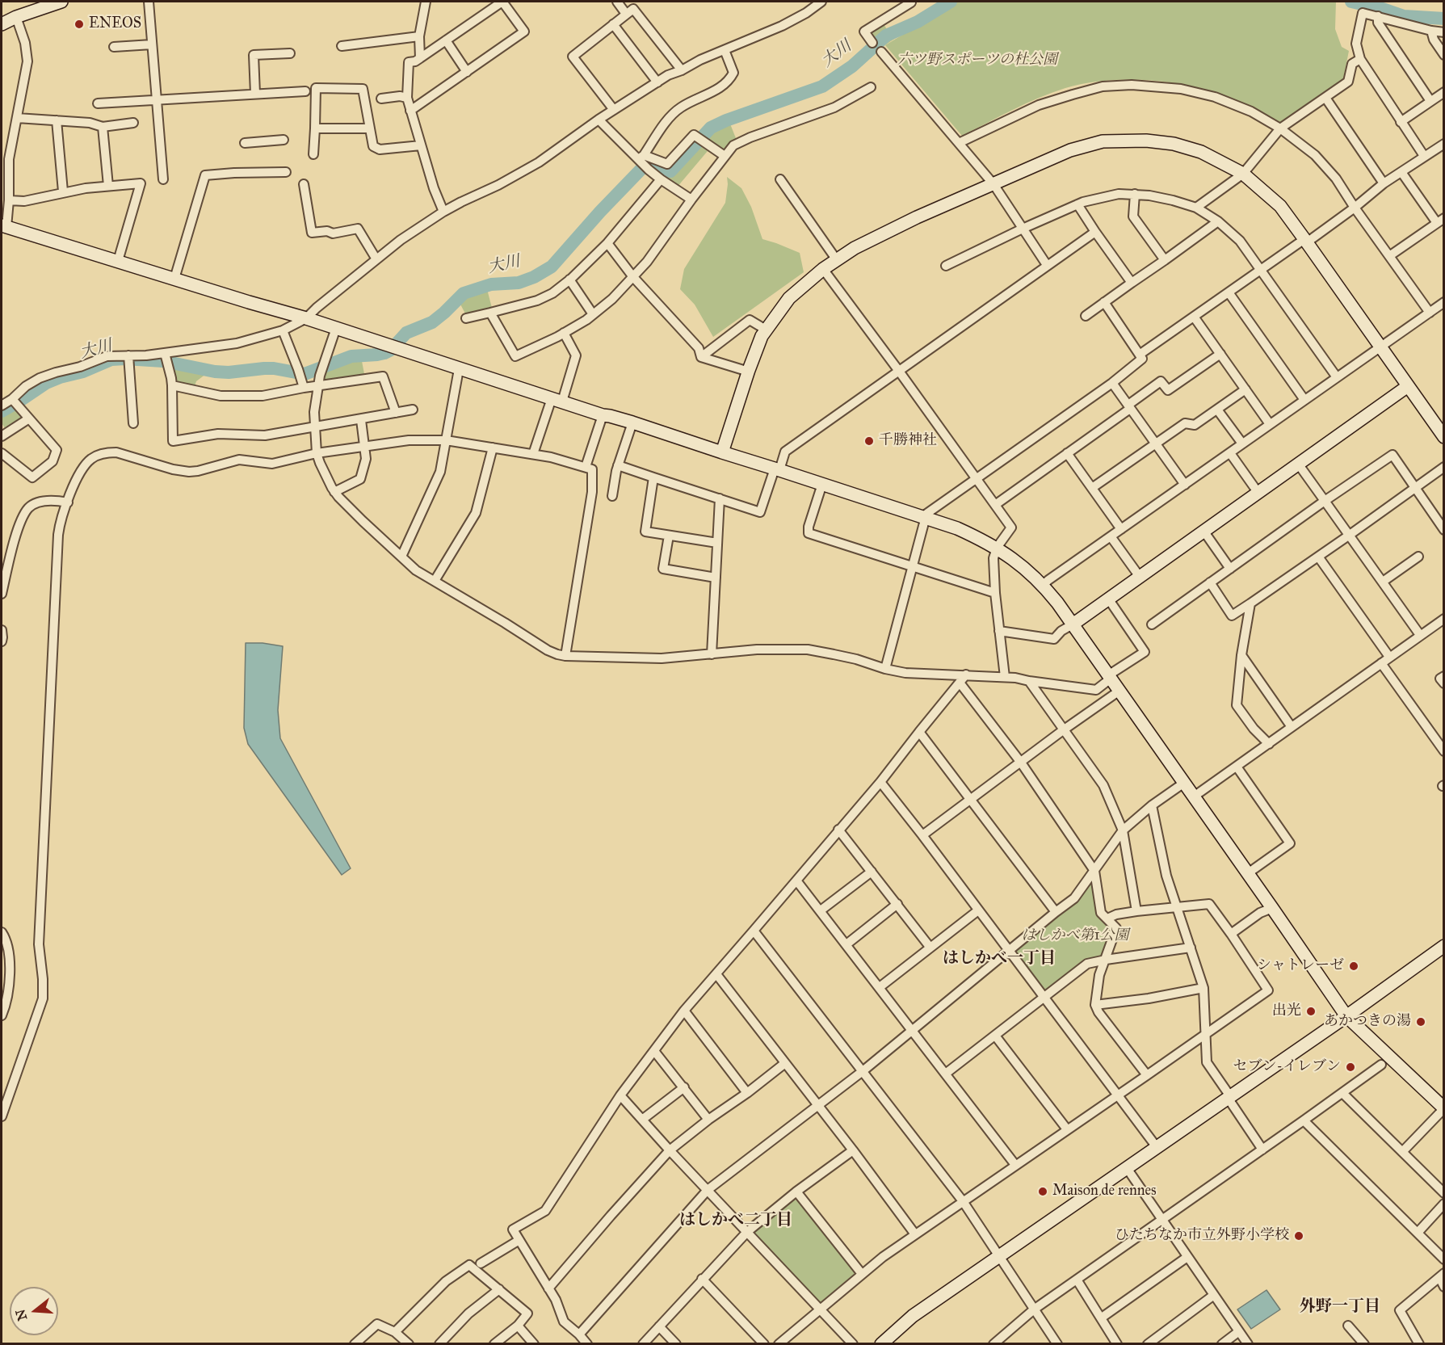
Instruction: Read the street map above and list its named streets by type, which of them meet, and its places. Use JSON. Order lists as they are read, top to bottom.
{
  "districts": ["はしかべ一丁目", "はしかべ二丁目", "外野一丁目"],
  "water": ["大川"],
  "parks": ["六ツ野スポーツの杜公園", "はしかべ第1公園"],
  "places": [
    "ENEOS",
    "千勝神社",
    "シャトレーゼ",
    "出光",
    "あかつきの湯",
    "セブン-イレブン",
    "Maison de rennes",
    "ひたちなか市立外野小学校"
  ],
  "north": "left"
}
